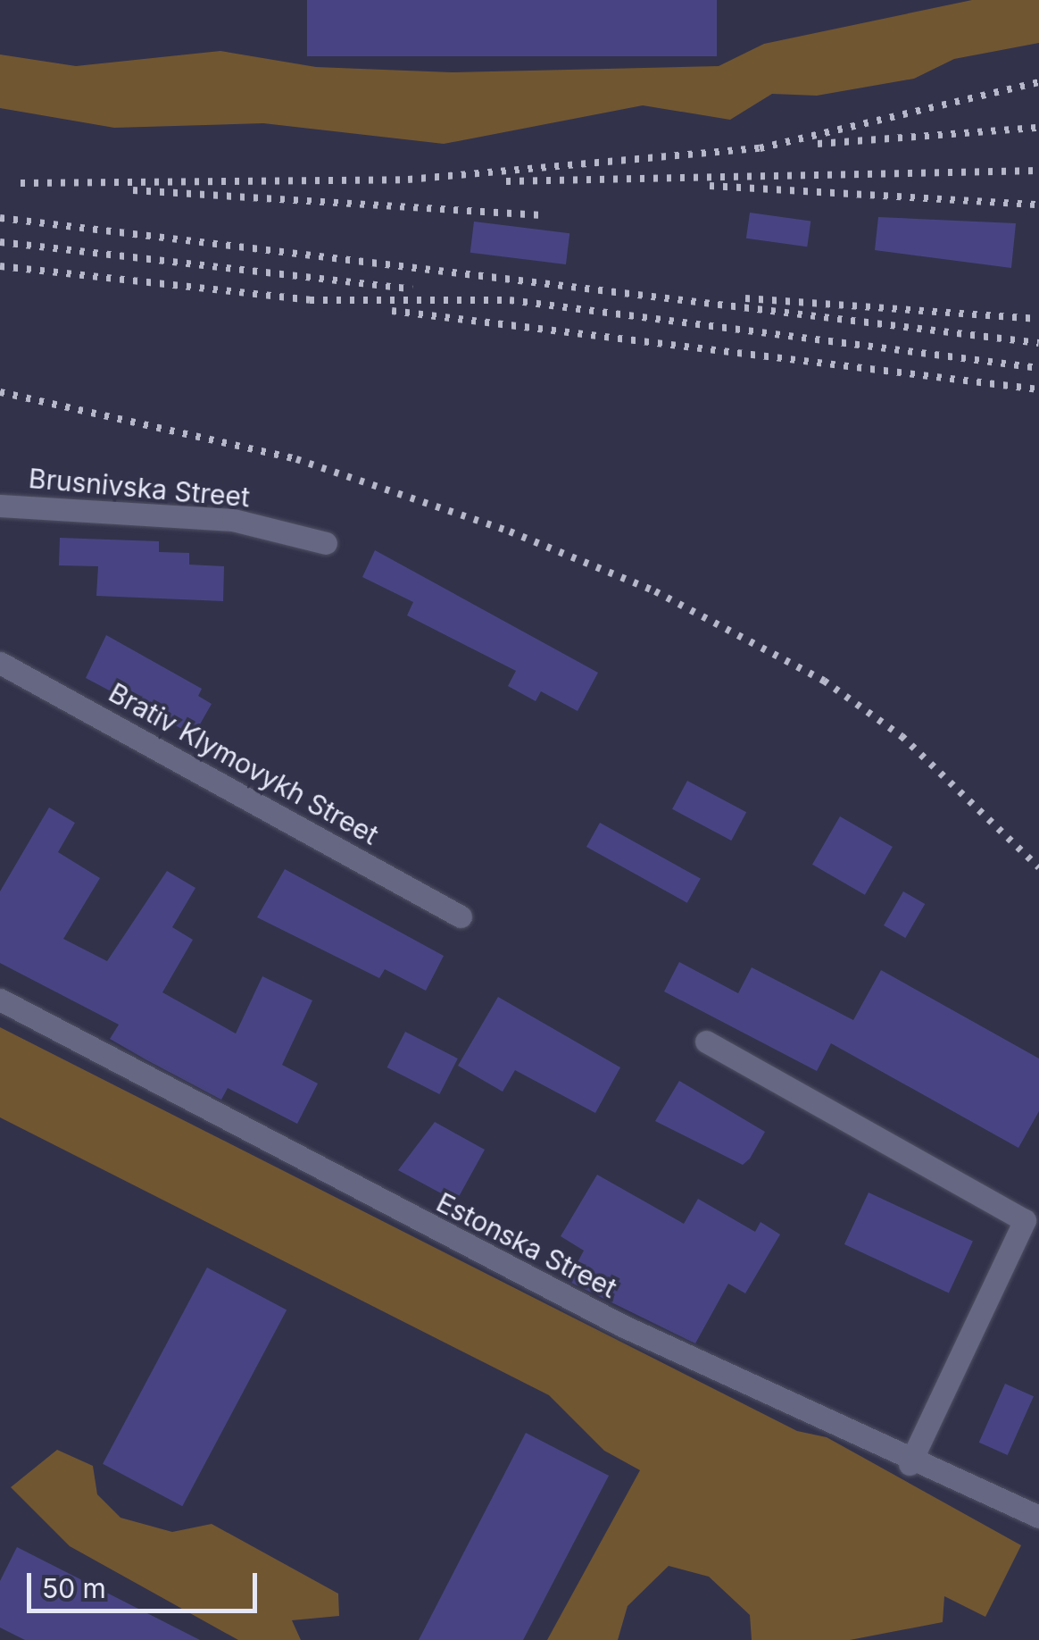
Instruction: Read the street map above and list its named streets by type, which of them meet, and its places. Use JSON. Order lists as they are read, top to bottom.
{
  "streets": {
    "street": ["Brusnivska Street", "Brativ Klymovykh Street", "Estonska Street"]
  },
  "scale_bar": "50 m"
}
